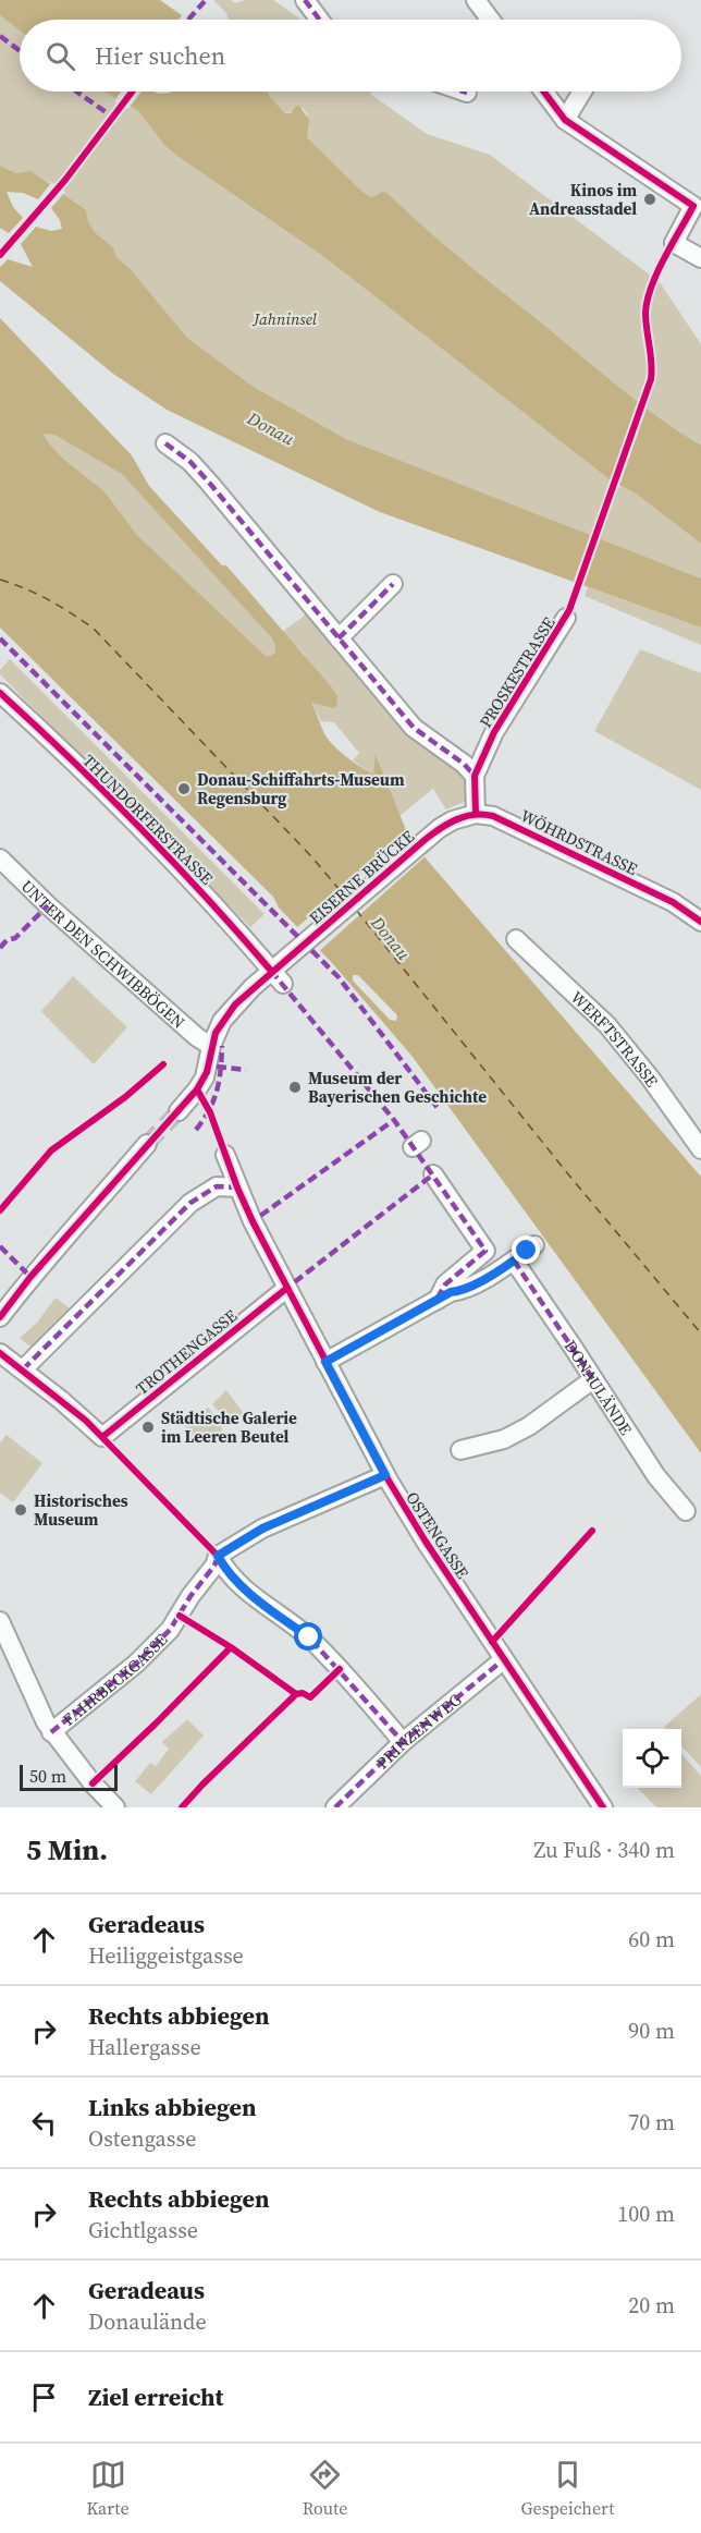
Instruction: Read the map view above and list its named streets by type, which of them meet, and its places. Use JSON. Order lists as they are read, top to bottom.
{
  "streets": {
    "street": [
      "PROSKESTRASSE",
      "THUNDORFERSTRASSE",
      "WÖHRDSTRASSE",
      "EISERNE BRÜCKE",
      "UNTER DEN SCHWIBBÖGEN",
      "WERFTSTRASSE",
      "TROTHENGASSE",
      "DONAULÄNDE",
      "OSTENGASSE",
      "FAHRBECKGASSE",
      "PRINZENWEG"
    ]
  },
  "crossings": [
    ["THUNDORFERSTRASSE", "EISERNE BRÜCKE"],
    ["WÖHRDSTRASSE", "EISERNE BRÜCKE"],
    ["EISERNE BRÜCKE", "UNTER DEN SCHWIBBÖGEN"],
    ["TROTHENGASSE", "OSTENGASSE"],
    ["OSTENGASSE", "PRINZENWEG"]
  ],
  "water": ["Donau"],
  "parks": ["Jahninsel"],
  "places": [
    "Kinos im Andreasstadel",
    "Donau-Schiffahrts-Museum Regensburg",
    "Museum der Bayerischen Geschichte",
    "Städtische Galerie im Leeren Beutel",
    "Historisches Museum"
  ],
  "scale_bar": "50 m",
  "page": {
    "search": "Hier suchen",
    "scale": "50 m",
    "heading": ["5 Min.", "Zu Fuß · 340 m"],
    "list": [
      ["Geradeaus", "Heiliggeistgasse", "60 m"],
      ["Rechts abbiegen", "Hallergasse", "90 m"],
      ["Links abbiegen", "Ostengasse", "70 m"],
      ["Rechts abbiegen", "Gichtlgasse", "100 m"],
      ["Geradeaus", "Donaulände", "20 m"],
      "Ziel erreicht"
    ],
    "nav": ["Karte", "Route", "Gespeichert"]
  }
}
